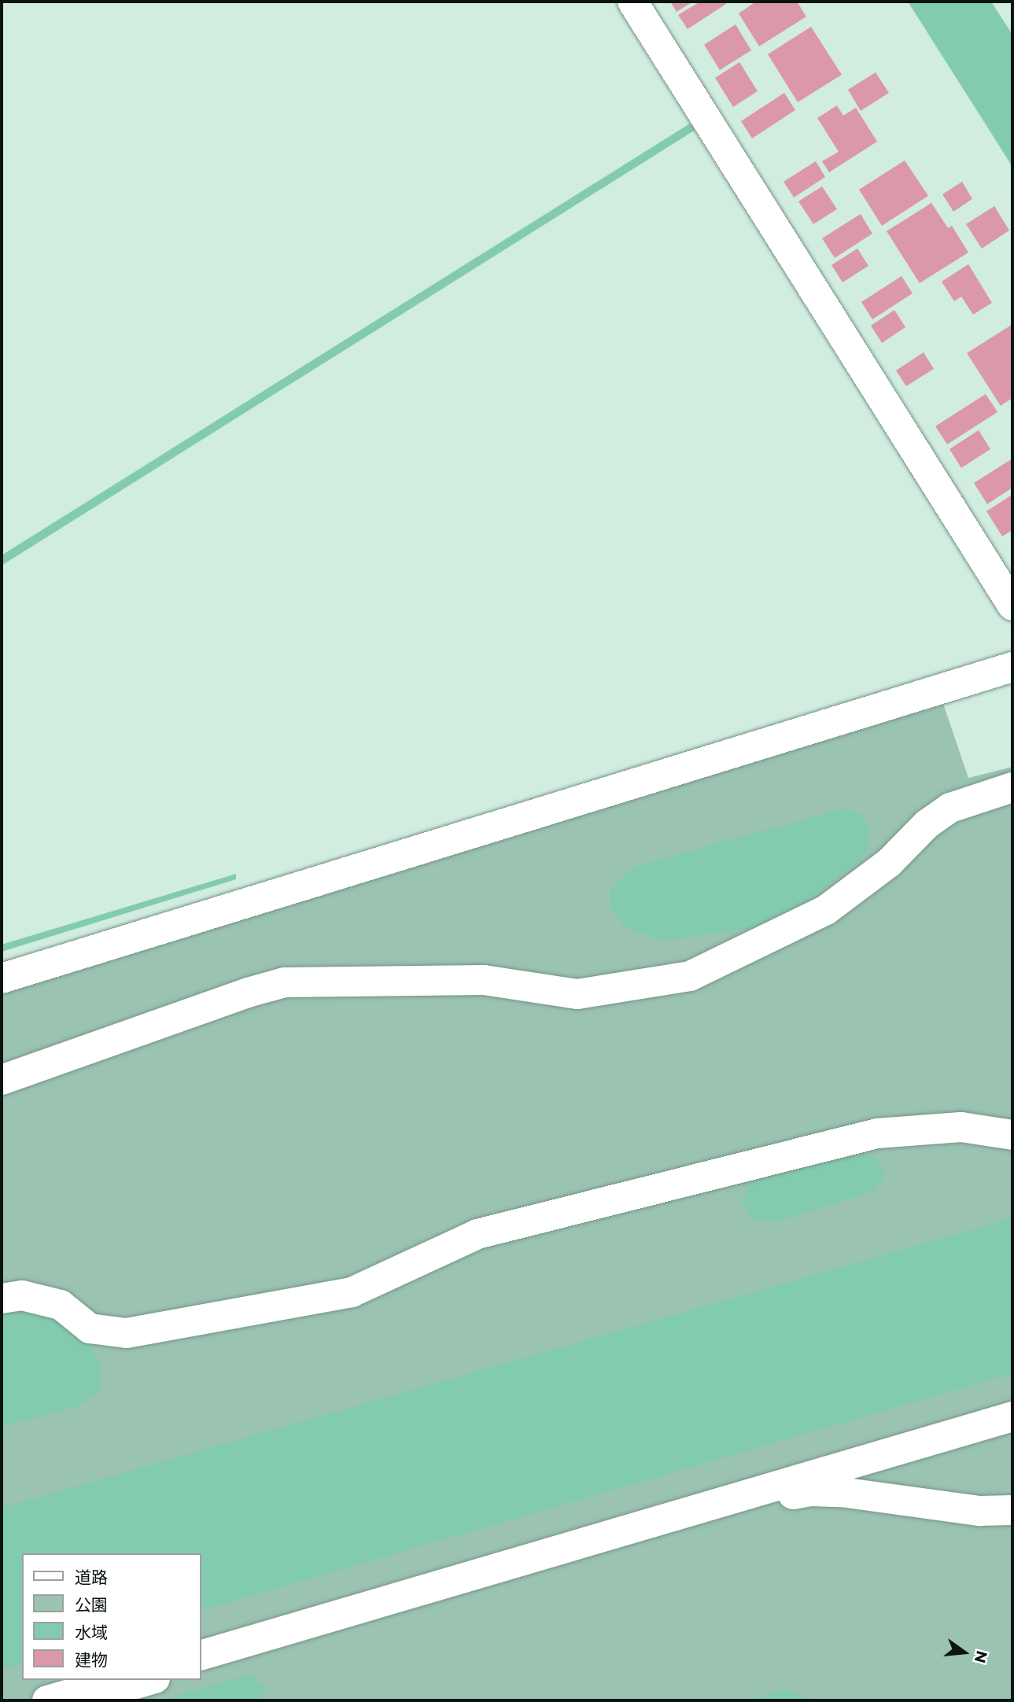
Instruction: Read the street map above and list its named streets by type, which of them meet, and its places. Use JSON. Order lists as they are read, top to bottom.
{
  "legend": [
    "道路",
    "公園",
    "水域",
    "建物"
  ],
  "north": "right"
}
